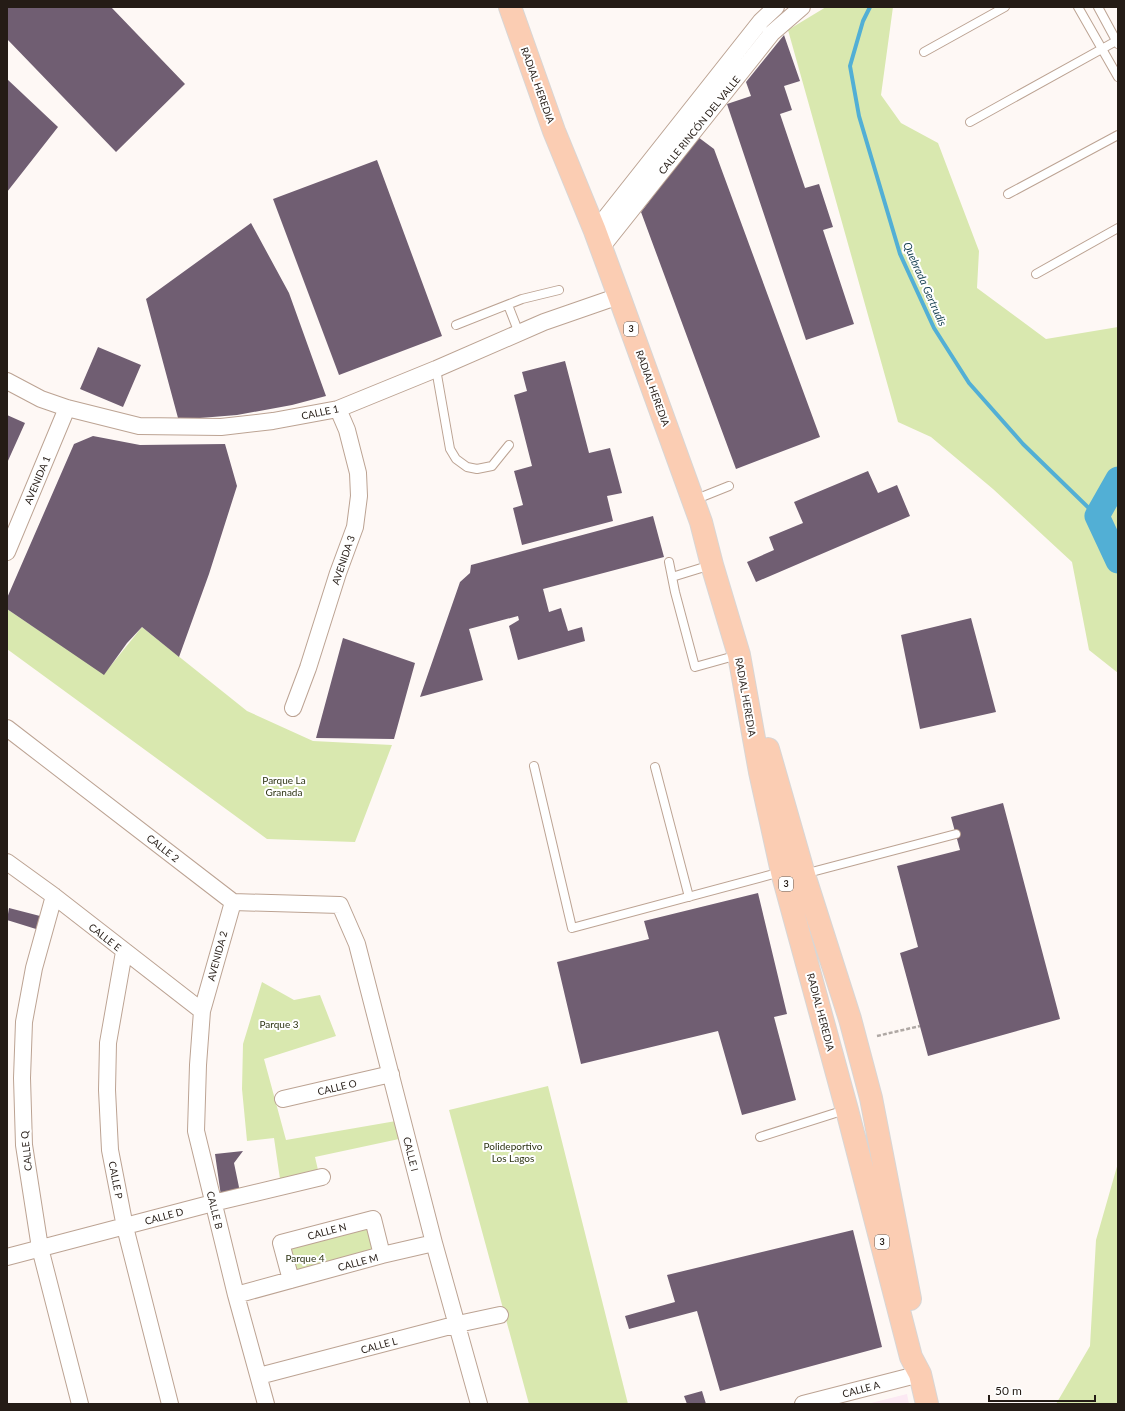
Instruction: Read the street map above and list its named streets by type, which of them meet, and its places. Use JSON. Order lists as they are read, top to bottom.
{
  "streets": {
    "main road": ["RADIAL HEREDIA", "3"],
    "street": [
      "CALLE RINCÓN DEL VALLE",
      "CALLE 1",
      "AVENIDA 1",
      "AVENIDA 3",
      "CALLE 2",
      "CALLE E",
      "AVENIDA 2",
      "CALLE O",
      "CALLE Q",
      "CALLE I",
      "CALLE P",
      "CALLE B",
      "CALLE D",
      "CALLE N",
      "CALLE M",
      "CALLE L",
      "CALLE A"
    ]
  },
  "crossings": [
    ["RADIAL HEREDIA", "CALLE RINCÓN DEL VALLE"],
    ["RADIAL HEREDIA", "CALLE 1"],
    ["RADIAL HEREDIA", "CALLE A"],
    ["CALLE 1", "AVENIDA 1"],
    ["CALLE 1", "AVENIDA 3"],
    ["CALLE 2", "AVENIDA 2"],
    ["CALLE 2", "CALLE I"],
    ["CALLE E", "AVENIDA 2"],
    ["CALLE E", "CALLE Q"],
    ["CALLE E", "CALLE P"],
    ["CALLE E", "CALLE B"],
    ["AVENIDA 2", "CALLE I"],
    ["AVENIDA 2", "CALLE B"],
    ["CALLE O", "CALLE I"],
    ["CALLE Q", "CALLE D"],
    ["CALLE I", "CALLE M"],
    ["CALLE I", "CALLE L"],
    ["CALLE P", "CALLE D"],
    ["CALLE B", "CALLE D"],
    ["CALLE B", "CALLE M"],
    ["CALLE B", "CALLE L"],
    ["CALLE N", "CALLE M"]
  ],
  "water": ["Quebrada Gertrudis"],
  "parks": [
    "Parque La Granada",
    "Parque 3",
    "Polideportivo Los Lagos",
    "Parque 4"
  ],
  "scale_bar": "50 m"
}
